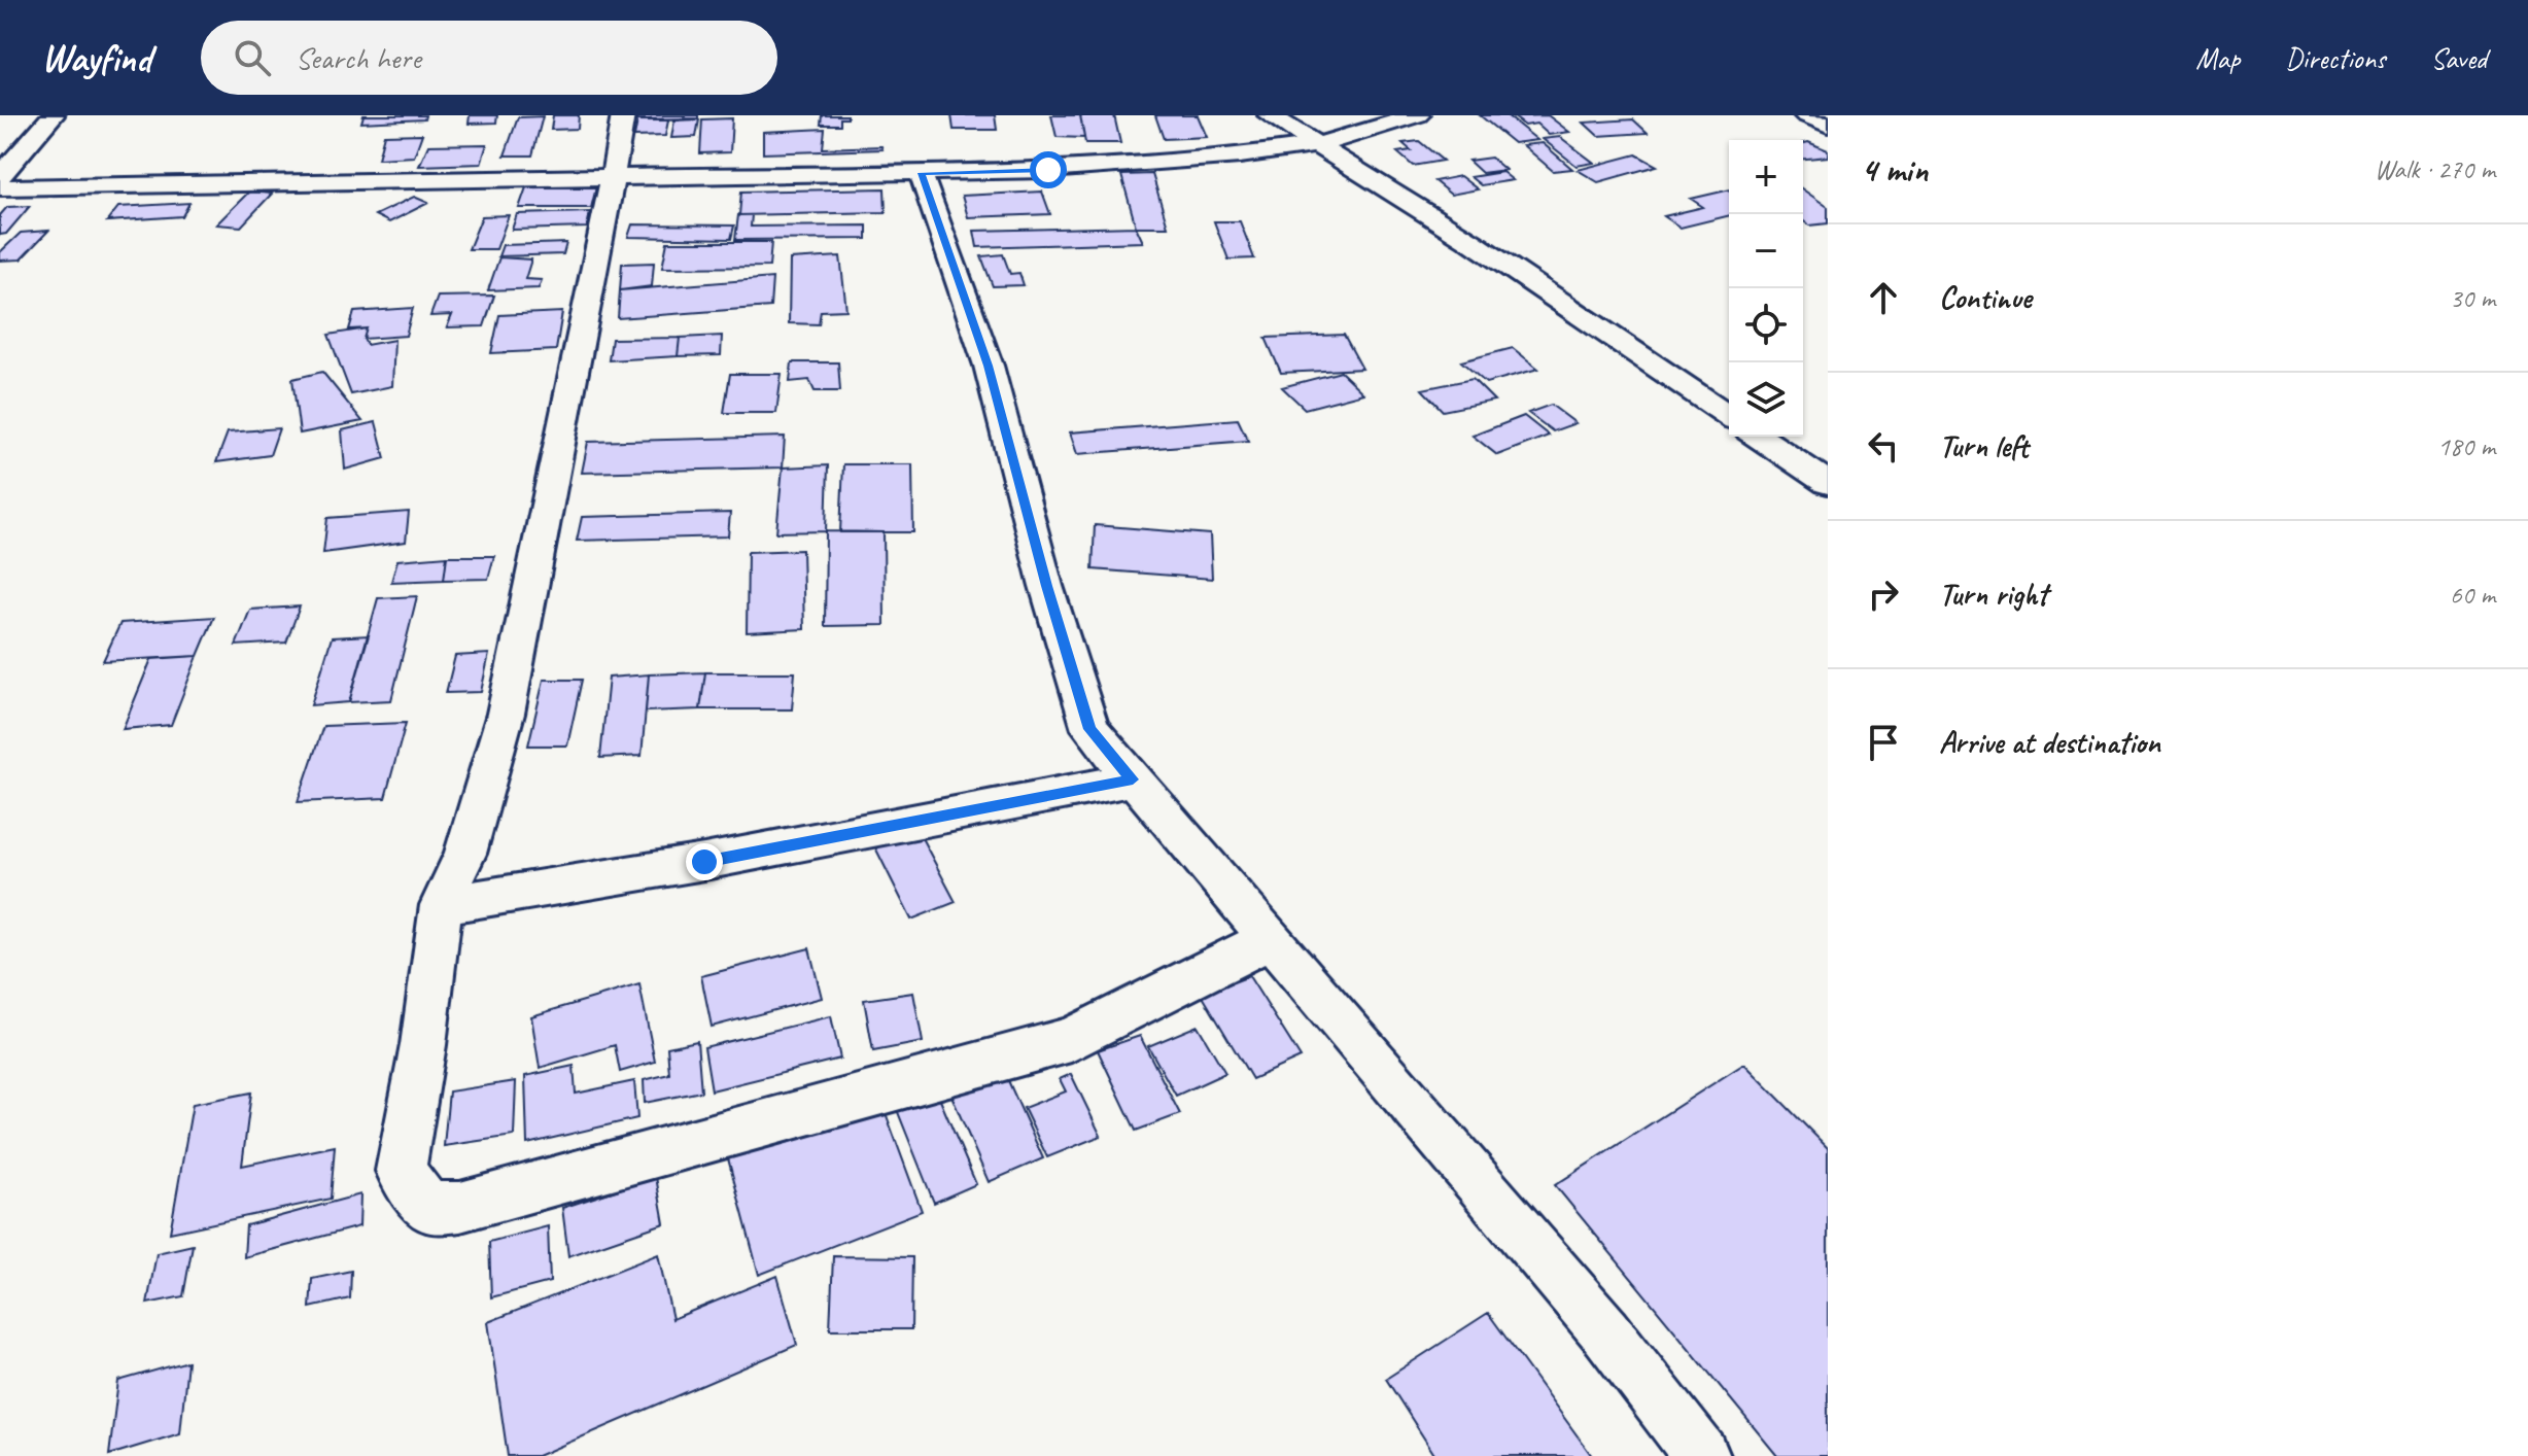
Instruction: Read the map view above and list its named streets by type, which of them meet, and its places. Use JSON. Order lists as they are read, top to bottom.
{
  "page": {
    "header": "Wayfind",
    "search": "Search here",
    "nav": ["Map", "Directions", "Saved"],
    "heading": ["4 min", "Walk · 270 m"],
    "map_buttons": ["+", "−"],
    "list": [
      ["Continue", "30 m"],
      ["Turn left", "180 m"],
      ["Turn right", "60 m"],
      "Arrive at destination"
    ]
  }
}
